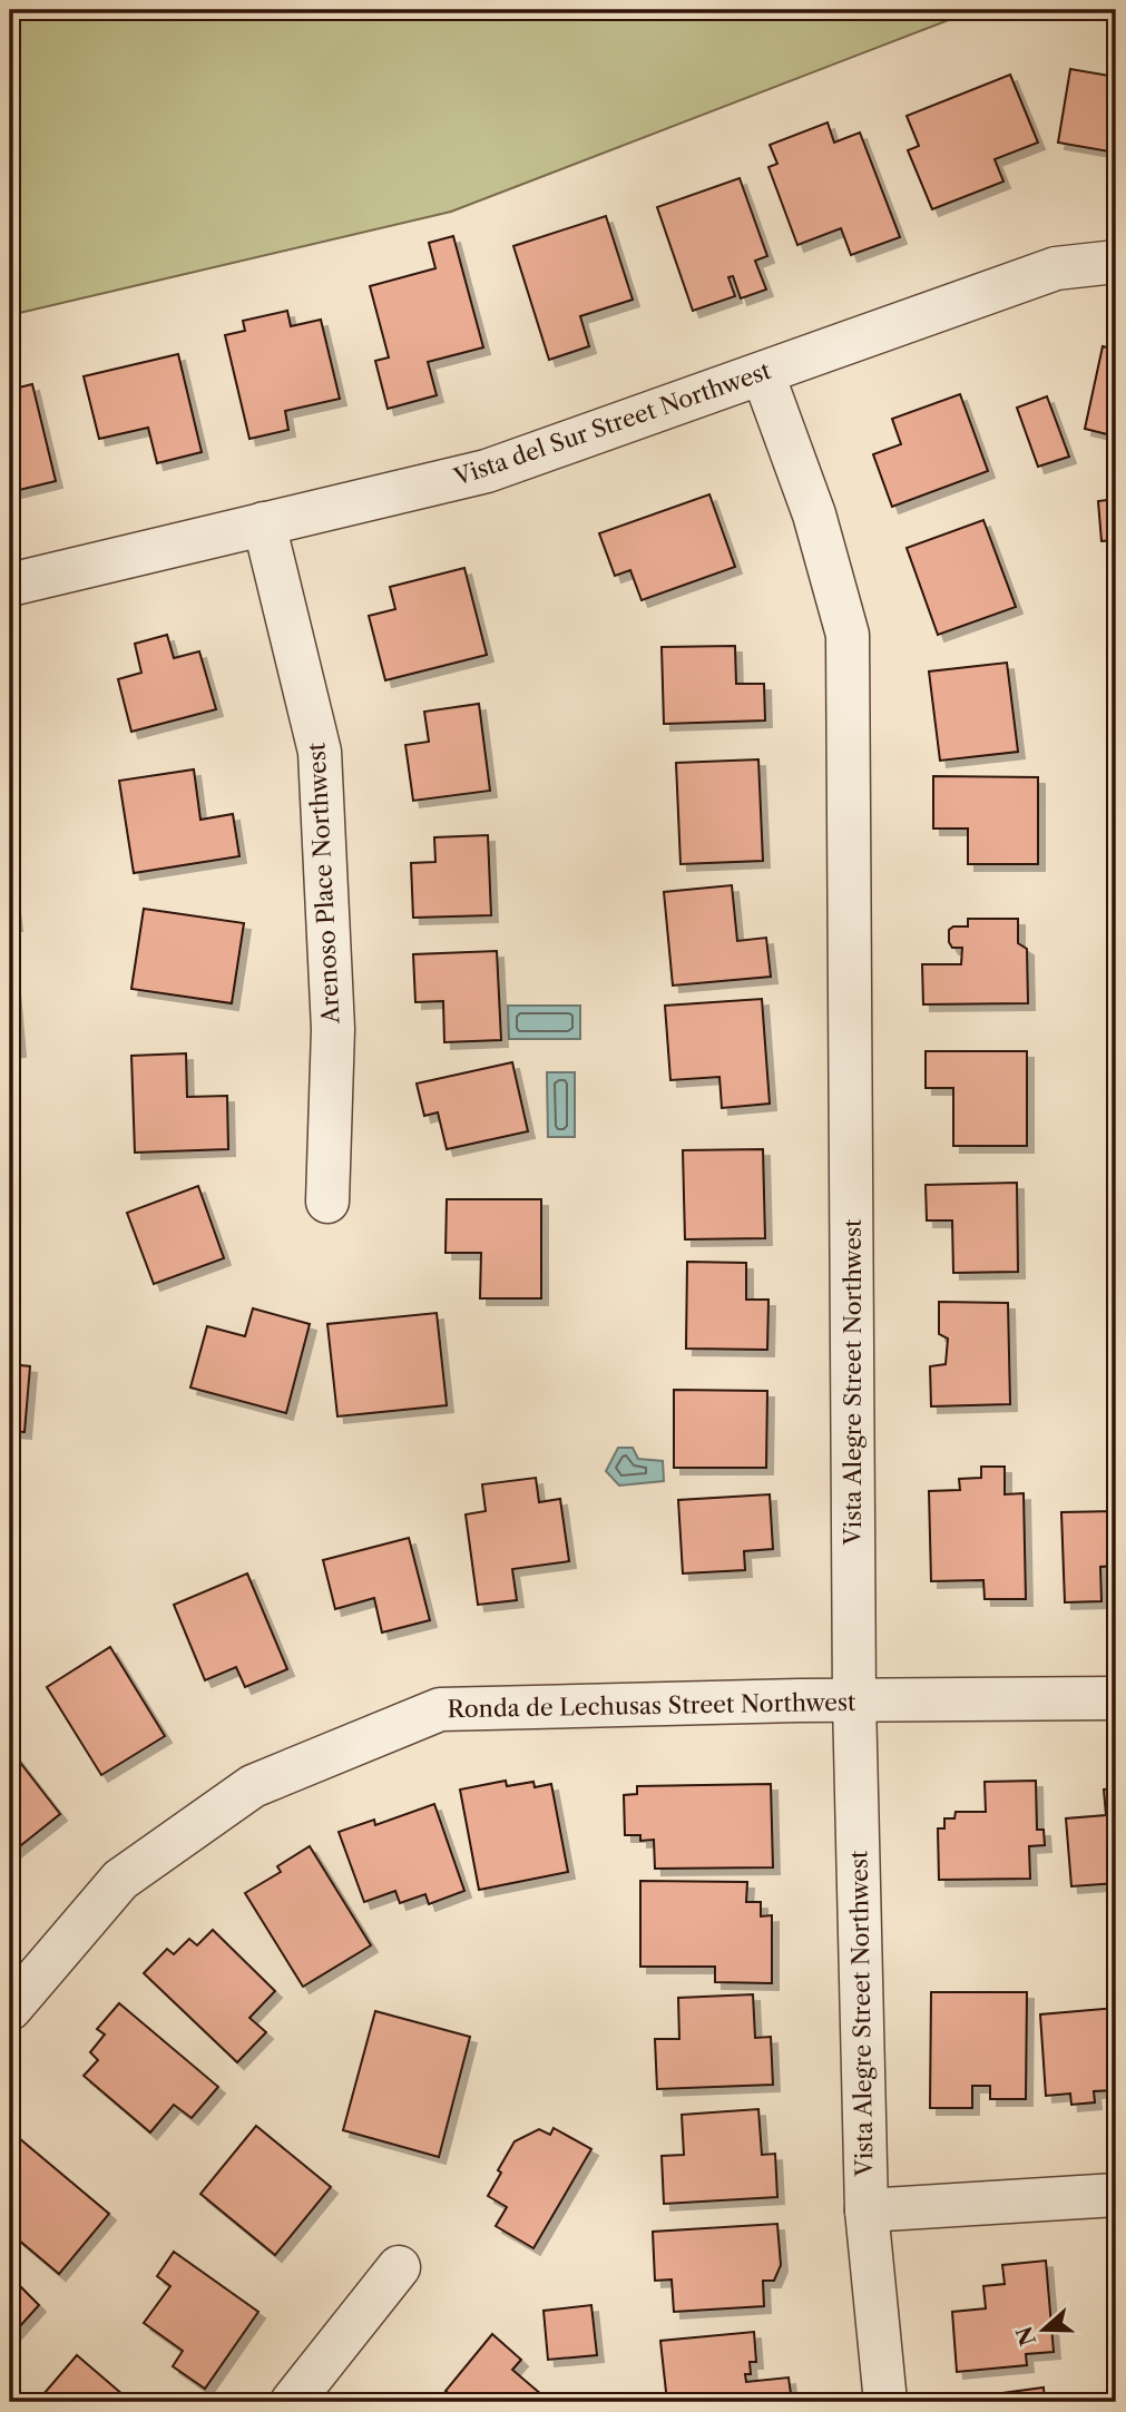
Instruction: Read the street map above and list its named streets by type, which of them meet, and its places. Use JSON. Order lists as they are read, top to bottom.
{
  "streets": {
    "street": [
      "Vista del Sur Street Northwest",
      "Arenoso Place Northwest",
      "Vista Alegre Street Northwest",
      "Ronda de Lechusas Street Northwest"
    ]
  },
  "crossings": [
    ["Vista del Sur Street Northwest", "Arenoso Place Northwest"],
    ["Vista del Sur Street Northwest", "Vista Alegre Street Northwest"],
    ["Vista Alegre Street Northwest", "Ronda de Lechusas Street Northwest"]
  ],
  "north": "left"
}
